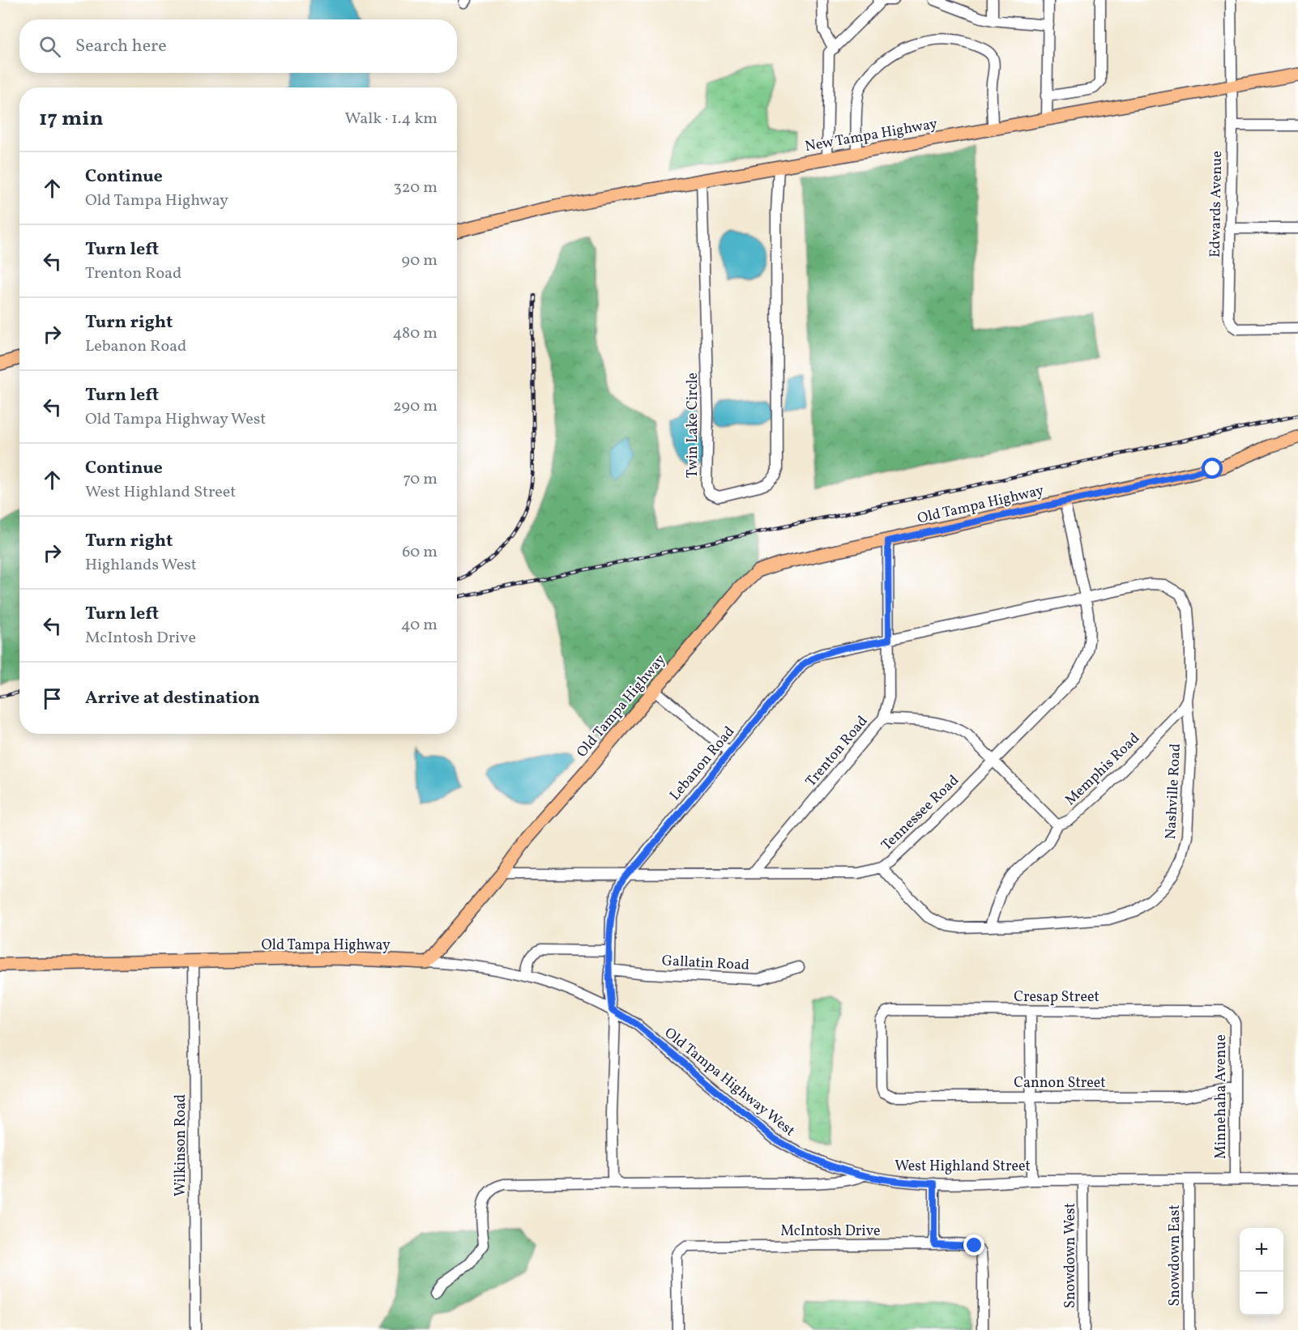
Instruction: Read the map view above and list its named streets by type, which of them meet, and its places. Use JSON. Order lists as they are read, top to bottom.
{
  "streets": {
    "main road": ["New Tampa Highway", "Old Tampa Highway"],
    "street": [
      "Edwards Avenue",
      "Twin Lake Circle",
      "Trenton Road",
      "Lebanon Road",
      "Memphis Road",
      "Nashville Road",
      "Tennessee Road",
      "Gallatin Road",
      "Cresap Street",
      "Old Tampa Highway West",
      "Cannon Street",
      "Minnehaha Avenue",
      "Wilkinson Road",
      "West Highland Street",
      "McIntosh Drive",
      "Snowdown West",
      "Snowdown East"
    ]
  },
  "crossings": [
    ["New Tampa Highway", "Edwards Avenue"],
    ["New Tampa Highway", "Twin Lake Circle"],
    ["Old Tampa Highway", "Trenton Road"],
    ["Old Tampa Highway", "Tennessee Road"],
    ["Old Tampa Highway", "Old Tampa Highway West"],
    ["Old Tampa Highway", "Wilkinson Road"],
    ["Trenton Road", "Lebanon Road"],
    ["Trenton Road", "Tennessee Road"],
    ["Lebanon Road", "Nashville Road"],
    ["Lebanon Road", "Tennessee Road"],
    ["Lebanon Road", "Gallatin Road"],
    ["Lebanon Road", "Old Tampa Highway West"],
    ["Lebanon Road", "West Highland Street"],
    ["Memphis Road", "Nashville Road"],
    ["Nashville Road", "Tennessee Road"],
    ["Cresap Street", "Cannon Street"],
    ["Cresap Street", "Minnehaha Avenue"],
    ["Old Tampa Highway West", "West Highland Street"],
    ["Cannon Street", "Minnehaha Avenue"],
    ["Minnehaha Avenue", "West Highland Street"],
    ["West Highland Street", "Snowdown West"],
    ["West Highland Street", "Snowdown East"]
  ],
  "page": {
    "search": "Search here",
    "heading": ["17 min", "Walk · 1.4 km"],
    "list": [
      ["Continue", "Old Tampa Highway", "320 m"],
      ["Turn left", "Trenton Road", "90 m"],
      ["Turn right", "Lebanon Road", "480 m"],
      ["Turn left", "Old Tampa Highway West", "290 m"],
      ["Continue", "West Highland Street", "70 m"],
      ["Turn right", "Highlands West", "60 m"],
      ["Turn left", "McIntosh Drive", "40 m"],
      "Arrive at destination"
    ],
    "map_buttons": ["+", "−"]
  }
}
